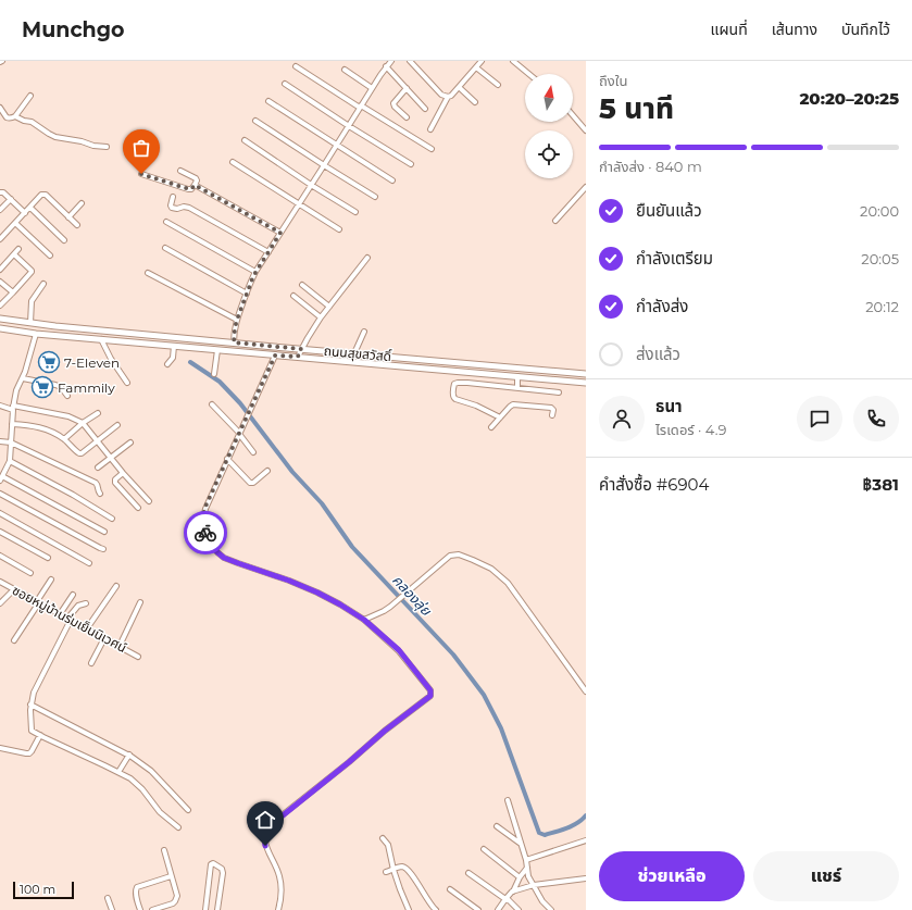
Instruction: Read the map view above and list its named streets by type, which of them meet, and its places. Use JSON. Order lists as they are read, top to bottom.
{
  "streets": {
    "main road": ["ถนนสุขสวัสดิ์"],
    "street": ["ซอยหมู่บ้านร่มเย็นนิเวศน์"]
  },
  "water": ["คลองลุ่ย"],
  "places": {
    "supermarket": ["7-Eleven", "Fammily"]
  },
  "scale_bar": "100 m",
  "north": "top",
  "page": {
    "header": "Munchgo",
    "nav": ["แผนที่", "เส้นทาง", "บันทึกไว้"],
    "heading": ["5 นาที", "ถึงใน", "20:20–20:25"],
    "panel": [
      "ธนา",
      "ไรเดอร์ · 4.9",
      "คำสั่งซื้อ #6904",
      "฿381"
    ],
    "bar": "กำลังส่ง · 840 m",
    "list": [
      ["ยืนยันแล้ว", "20:00"],
      ["กำลังเตรียม", "20:05"],
      ["กำลังส่ง", "20:12"],
      "ส่งแล้ว"
    ],
    "buttons": ["ช่วยเหลือ", "แชร์"],
    "scale": "100 m"
  }
}
